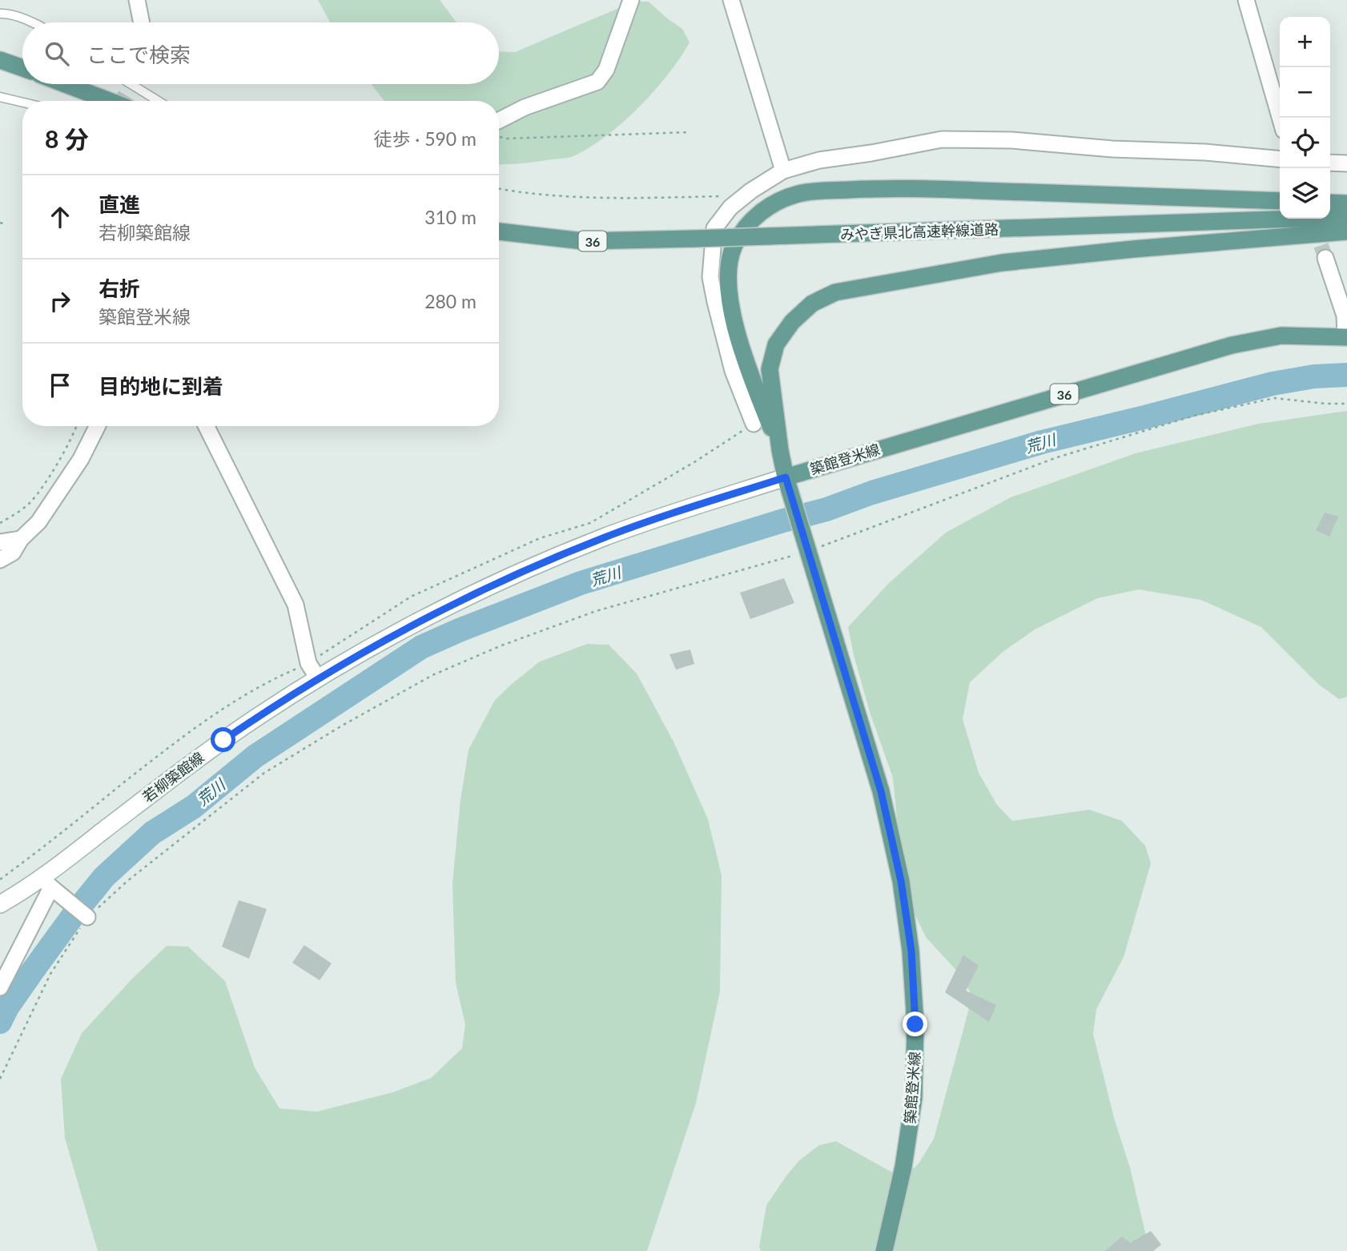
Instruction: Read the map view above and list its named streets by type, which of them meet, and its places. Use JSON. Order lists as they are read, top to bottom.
{
  "streets": {
    "main road": [
      "みやぎ県北高速幹線道路",
      "36",
      "築館登米線",
      "若柳築館線"
    ]
  },
  "crossings": [
    ["築館登米線", "若柳築館線"]
  ],
  "water": ["荒川"],
  "page": {
    "map_buttons": ["+", "−"],
    "search": "ここで検索",
    "heading": ["8 分", "徒歩 · 590 m"],
    "list": [
      ["直進", "若柳築館線", "310 m"],
      ["右折", "築館登米線", "280 m"],
      "目的地に到着"
    ]
  }
}
